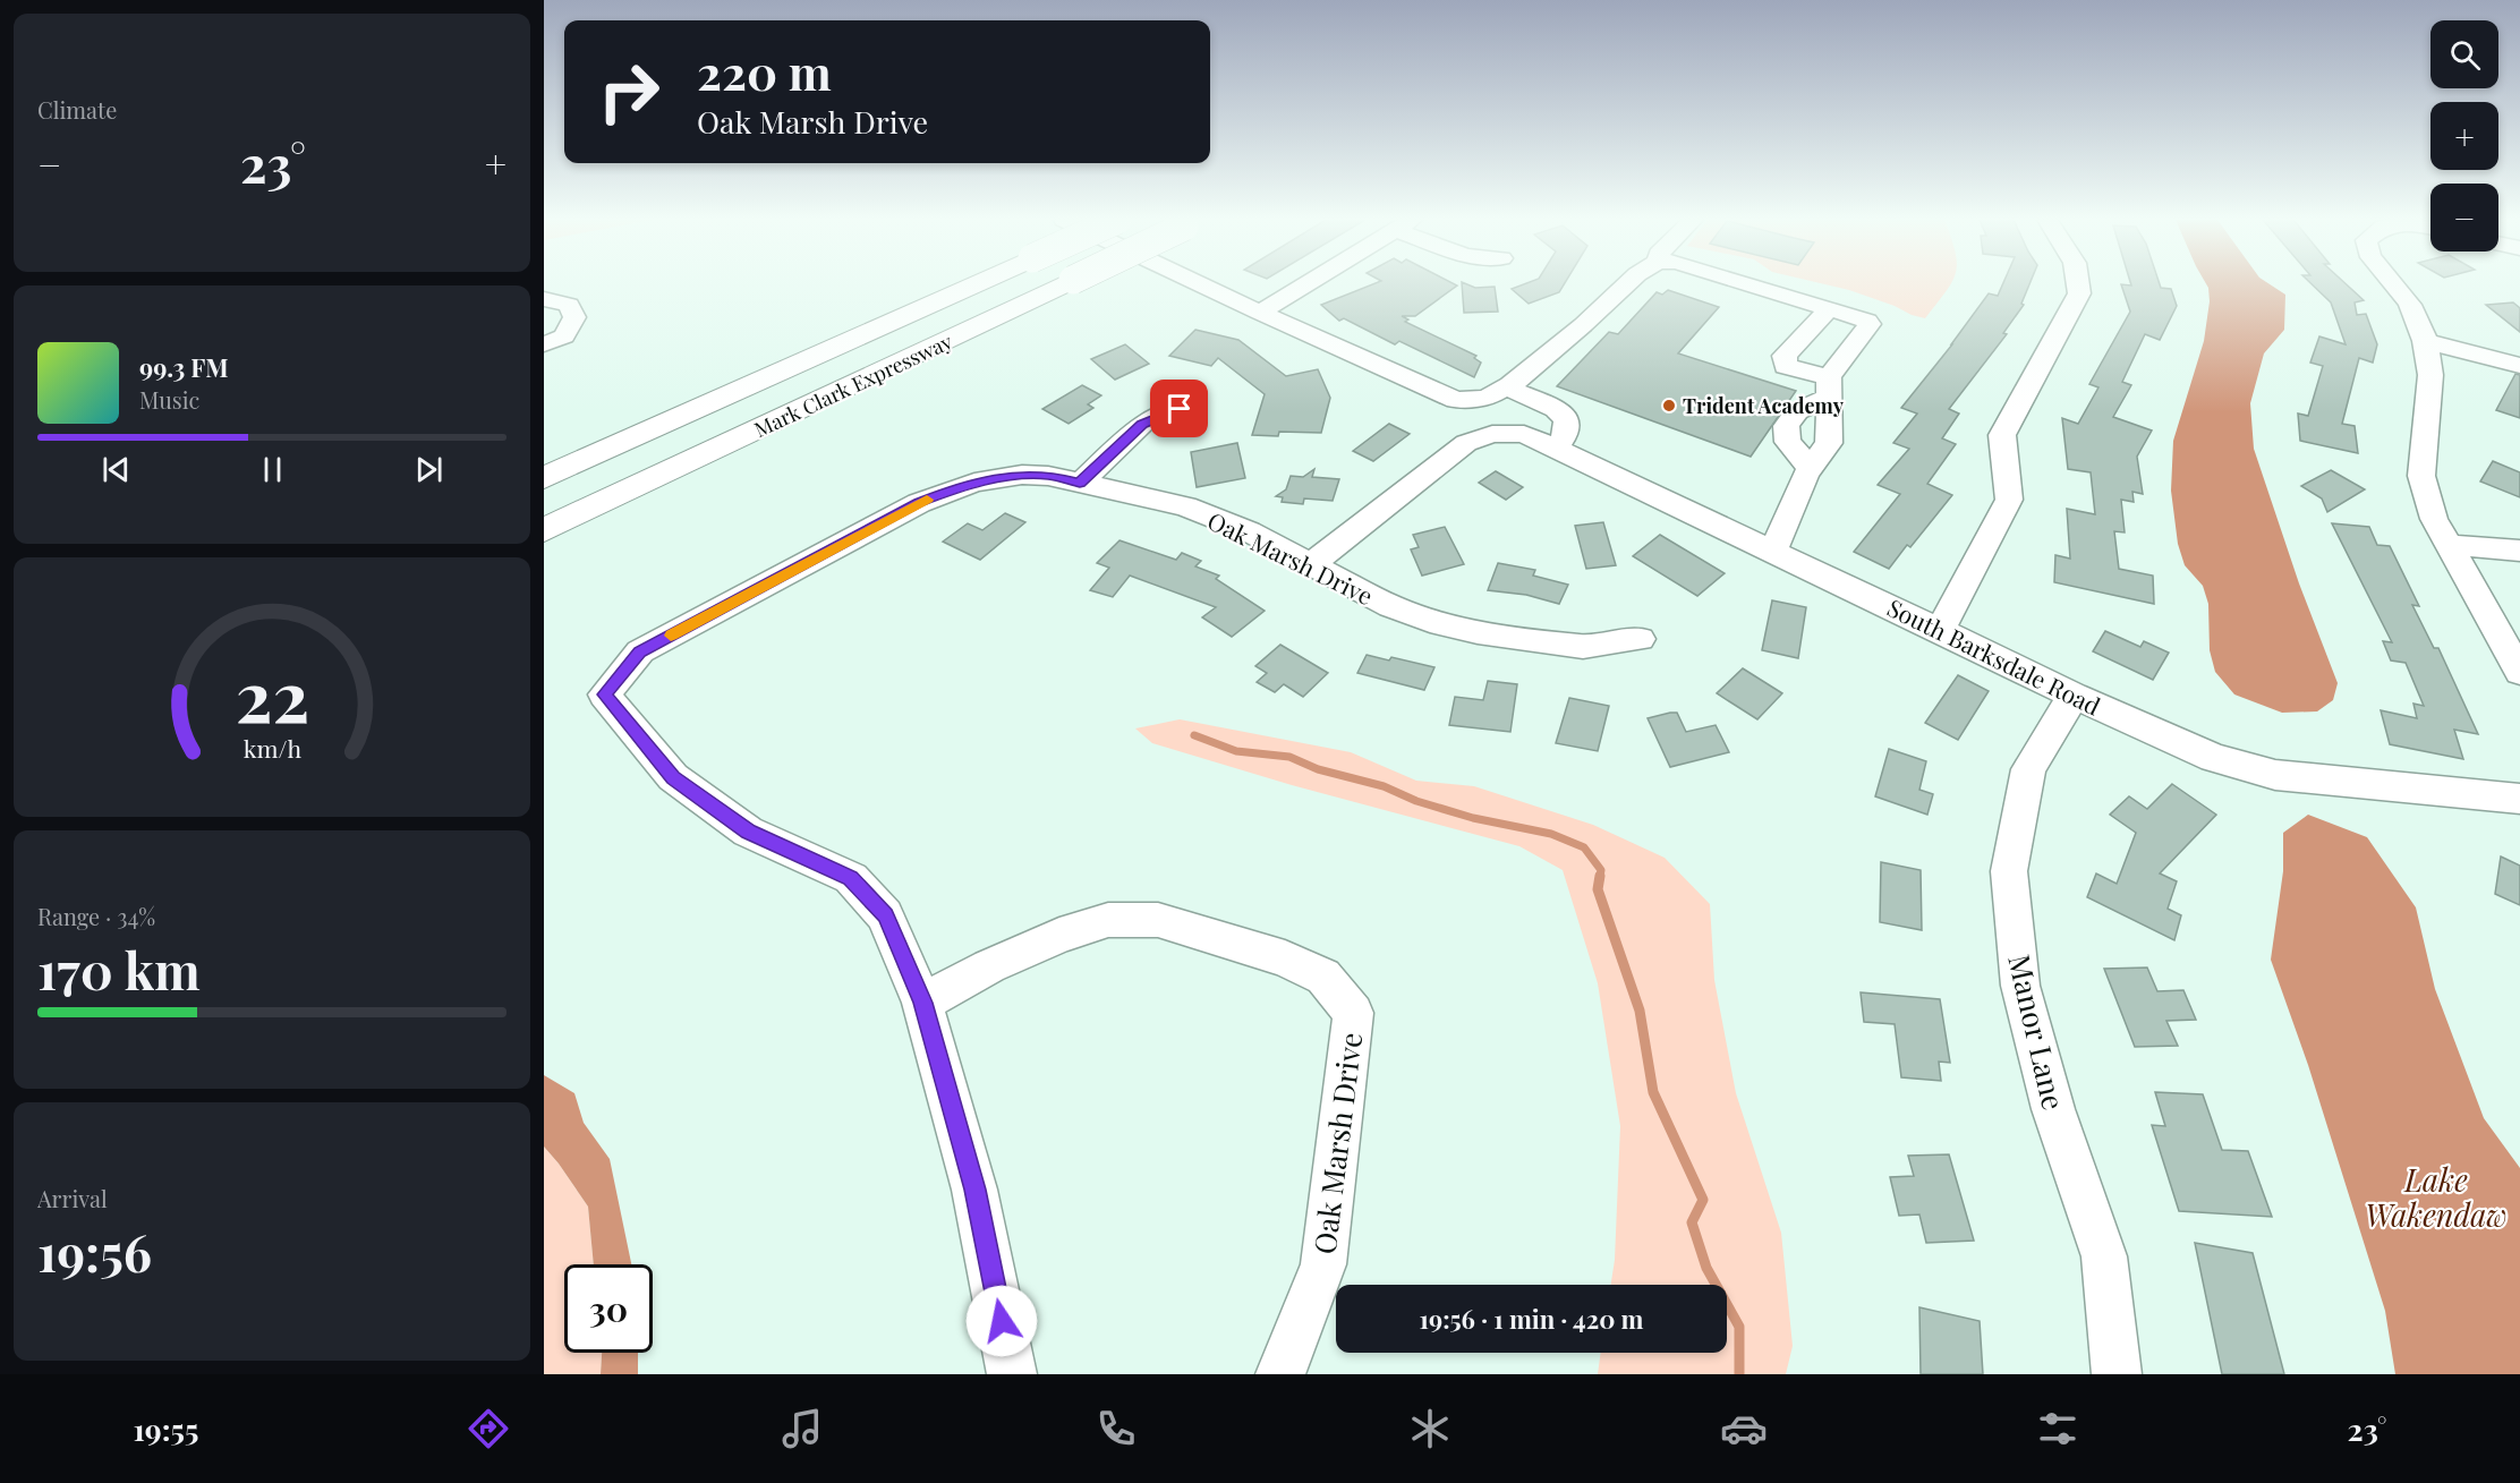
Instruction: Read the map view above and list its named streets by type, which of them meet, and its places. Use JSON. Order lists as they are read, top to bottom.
{
  "streets": {
    "highway": ["Mark Clark Expressway"],
    "street": ["Oak Marsh Drive", "South Barksdale Road", "Manor Lane"]
  },
  "crossings": [
    ["Oak Marsh Drive", "South Barksdale Road"],
    ["South Barksdale Road", "Manor Lane"]
  ],
  "water": ["Lake Wakendaw"],
  "places": ["Trident Academy"],
  "page": {
    "tile": [
      "Climate",
      ["Range · 34%", "170 km"],
      ["Arrival", "19:56"]
    ],
    "map_buttons": ["+", "−"],
    "turn": ["220 m", "Oak Marsh Drive"],
    "heat": ["−", "23°", "+"],
    "song": ["99.3 FM", "Music"],
    "limit": "30",
    "trip": "19:56 · 1 min · 420 m",
    "tabs": ["19:55", "23°"],
    "gauge": ["22", "km/h"]
  }
}
